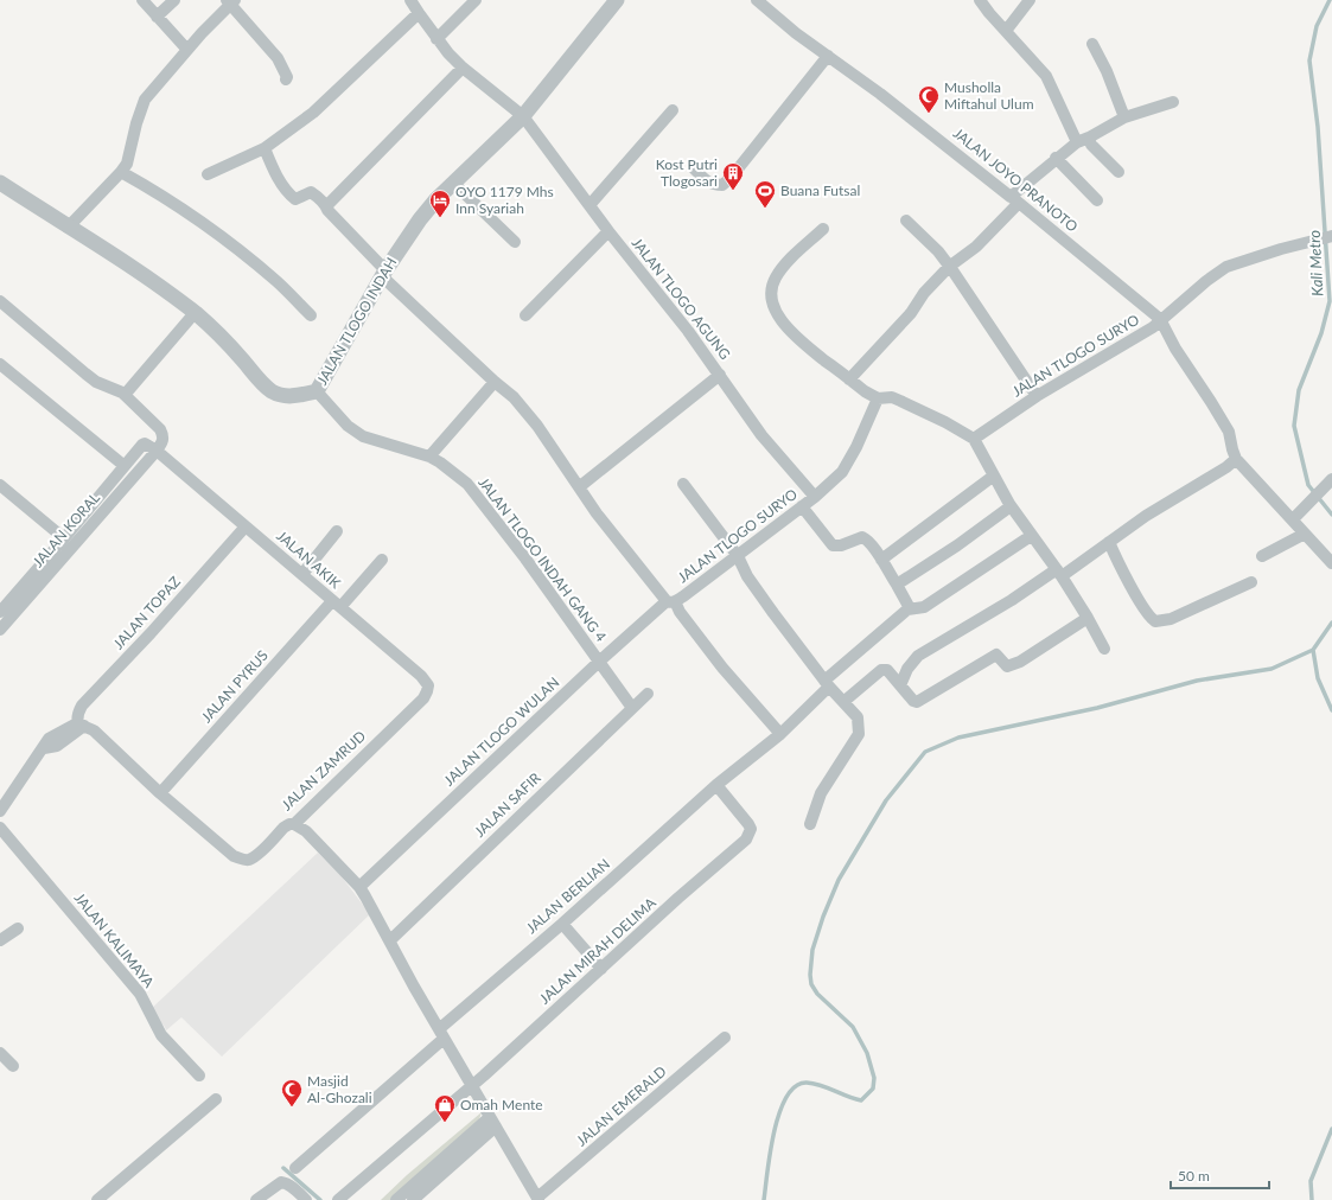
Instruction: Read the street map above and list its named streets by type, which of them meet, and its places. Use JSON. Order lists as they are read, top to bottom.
{
  "streets": {
    "street": [
      "JALAN JOYO PRANOTO",
      "JALAN TLOGO AGUNG",
      "JALAN TLOGO INDAH",
      "JALAN TLOGO SURYO",
      "JALAN KORAL",
      "JALAN AKIK",
      "JALAN TLOGO INDAH GANG 4",
      "JALAN TOPAZ",
      "JALAN PYRUS",
      "JALAN TLOGO WULAN",
      "JALAN ZAMRUD",
      "JALAN SAFIR",
      "JALAN BERLIAN",
      "JALAN KALIMAYA",
      "JALAN MIRAH DELIMA",
      "JALAN EMERALD"
    ]
  },
  "crossings": [
    ["JALAN JOYO PRANOTO", "JALAN TLOGO SURYO"],
    ["JALAN TLOGO AGUNG", "JALAN TLOGO INDAH"],
    ["JALAN TLOGO AGUNG", "JALAN TLOGO SURYO"],
    ["JALAN TLOGO INDAH", "JALAN TLOGO INDAH GANG 4"],
    ["JALAN TLOGO SURYO", "JALAN TLOGO WULAN"],
    ["JALAN KORAL", "JALAN AKIK"],
    ["JALAN AKIK", "JALAN TOPAZ"],
    ["JALAN AKIK", "JALAN PYRUS"],
    ["JALAN AKIK", "JALAN ZAMRUD"],
    ["JALAN TLOGO INDAH GANG 4", "JALAN TLOGO WULAN"],
    ["JALAN TLOGO INDAH GANG 4", "JALAN SAFIR"],
    ["JALAN PYRUS", "JALAN ZAMRUD"],
    ["JALAN BERLIAN", "JALAN MIRAH DELIMA"]
  ],
  "water": ["Kali Metro"],
  "places": {
    "mosque": ["Musholla Miftahul Ulum", "Masjid Al-Ghozali"],
    "building": ["Kost Putri Tlogosari"],
    "sports": ["Buana Futsal"],
    "hotel": ["OYO 1179 Mhs Inn Syariah"],
    "shop": ["Omah Mente"]
  },
  "scale_bar": "50 m"
}
